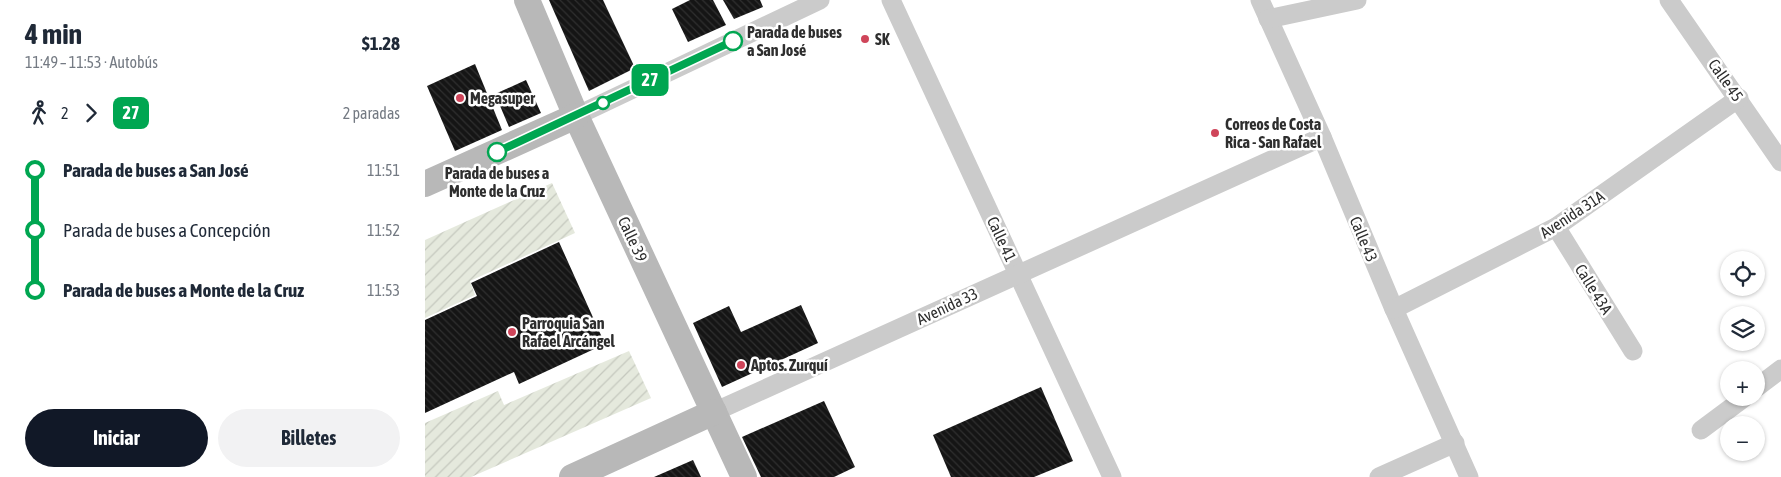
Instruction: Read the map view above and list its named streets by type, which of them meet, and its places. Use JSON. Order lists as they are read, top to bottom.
{
  "streets": {
    "main road": ["Calle 39", "Avenida 33"],
    "street": [
      "Calle 45",
      "Avenida 31A",
      "Calle 41",
      "Calle 43",
      "Calle 43A"
    ]
  },
  "crossings": [
    ["Calle 45", "Avenida 31A"],
    ["Avenida 31A", "Calle 43"],
    ["Avenida 31A", "Calle 43A"],
    ["Calle 39", "Avenida 33"],
    ["Calle 41", "Avenida 33"],
    ["Calle 43", "Avenida 33"]
  ],
  "places": [
    "SK",
    "Parada de buses a San José",
    "Megasuper",
    "Correos de Costa Rica - San Rafael",
    "Parada de buses a Monte de la Cruz",
    "Parroquia San Rafael Arcángel",
    "Aptos. Zurquí"
  ],
  "lines": ["bus line 27"],
  "page": {
    "heading": ["4 min", "11:49 – 11:53 · Autobús", "$1.28"],
    "on_map": "27",
    "legs": ["2", "27", "2 paradas"],
    "list": [
      {
        "name": "Parada de buses a San José",
        "value": "11:51"
      },
      {
        "name": "Parada de buses a Concepción",
        "value": "11:52"
      },
      {
        "name": "Parada de buses a Monte de la Cruz",
        "value": "11:53"
      }
    ],
    "map_buttons": ["+", "−"],
    "buttons": ["Iniciar", "Billetes"]
  }
}
